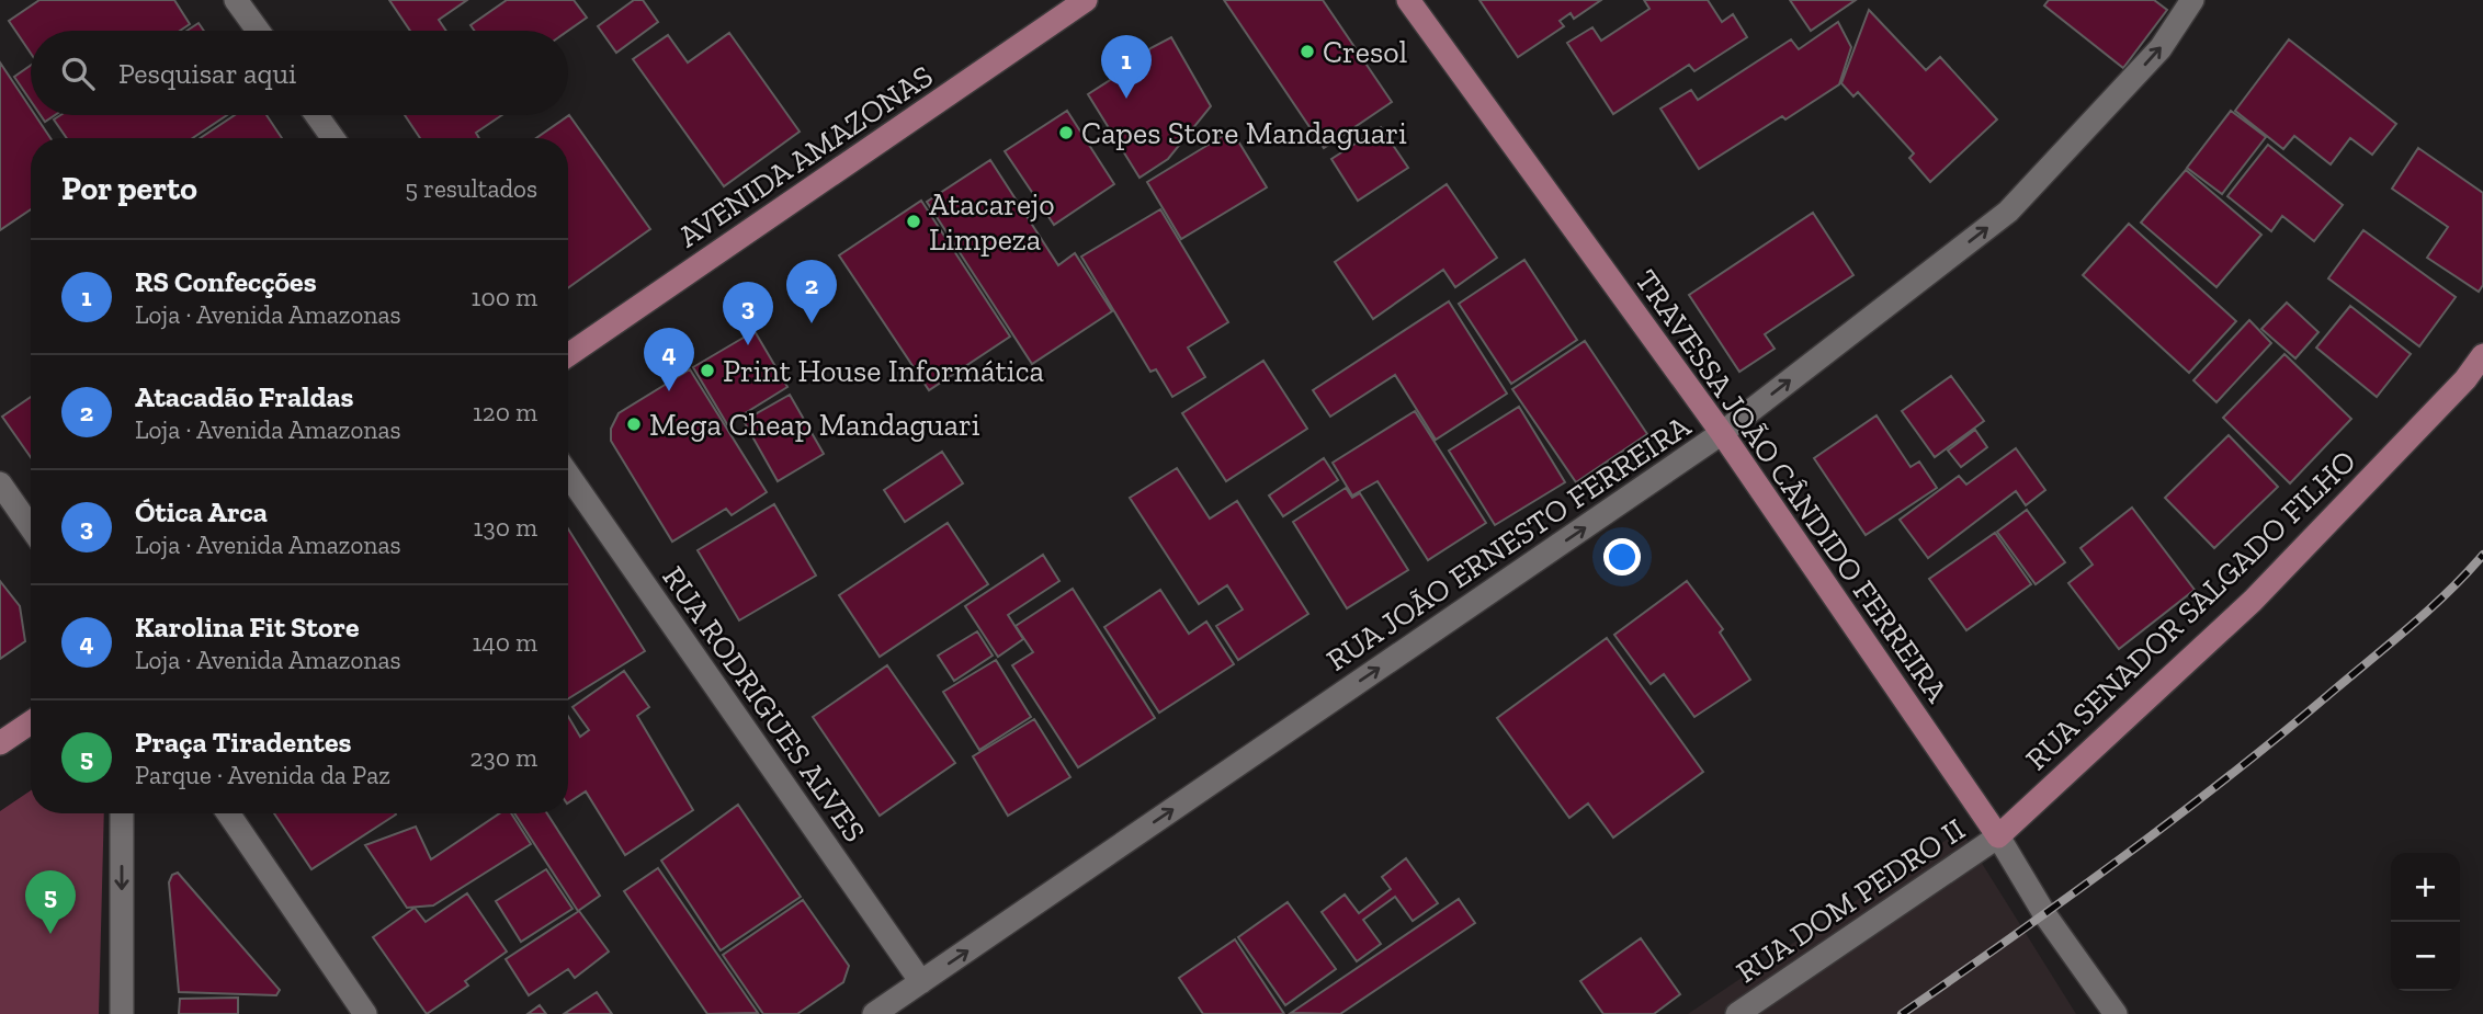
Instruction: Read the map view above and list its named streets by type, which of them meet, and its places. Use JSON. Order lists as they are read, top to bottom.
{
  "streets": {
    "main road": ["AVENIDA AMAZONAS", "TRAVESSA JOÃO CÂNDIDO FERREIRA", "RUA SENADOR SALGADO FILHO"],
    "street": ["RUA JOÃO ERNESTO FERREIRA", "RUA RODRIGUES ALVES", "RUA DOM PEDRO II"]
  },
  "crossings": [
    ["TRAVESSA JOÃO CÂNDIDO FERREIRA", "RUA JOÃO ERNESTO FERREIRA"],
    ["TRAVESSA JOÃO CÂNDIDO FERREIRA", "RUA SENADOR SALGADO FILHO"],
    ["TRAVESSA JOÃO CÂNDIDO FERREIRA", "RUA DOM PEDRO II"],
    ["RUA JOÃO ERNESTO FERREIRA", "RUA RODRIGUES ALVES"],
    ["RUA SENADOR SALGADO FILHO", "RUA DOM PEDRO II"]
  ],
  "one_way": ["RUA JOÃO ERNESTO FERREIRA"],
  "places": [
    "Cresol",
    "Capes Store Mandaguari",
    "Atacarejo Limpeza",
    "Print House Informática",
    "Mega Cheap Mandaguari"
  ],
  "page": {
    "search": "Pesquisar aqui",
    "pins": [
      "1",
      "2",
      "3",
      "4",
      "5"
    ],
    "heading": ["Por perto", "5 resultados"],
    "list": [
      {
        "mark": "1",
        "name": "RS Confecções",
        "note": "Loja · Avenida Amazonas",
        "value": "100 m"
      },
      {
        "mark": "2",
        "name": "Atacadão Fraldas",
        "note": "Loja · Avenida Amazonas",
        "value": "120 m"
      },
      {
        "mark": "3",
        "name": "Ótica Arca",
        "note": "Loja · Avenida Amazonas",
        "value": "130 m"
      },
      {
        "mark": "4",
        "name": "Karolina Fit Store",
        "note": "Loja · Avenida Amazonas",
        "value": "140 m"
      },
      {
        "mark": "5",
        "name": "Praça Tiradentes",
        "note": "Parque · Avenida da Paz",
        "value": "230 m"
      }
    ],
    "map_buttons": ["+", "−"]
  }
}
